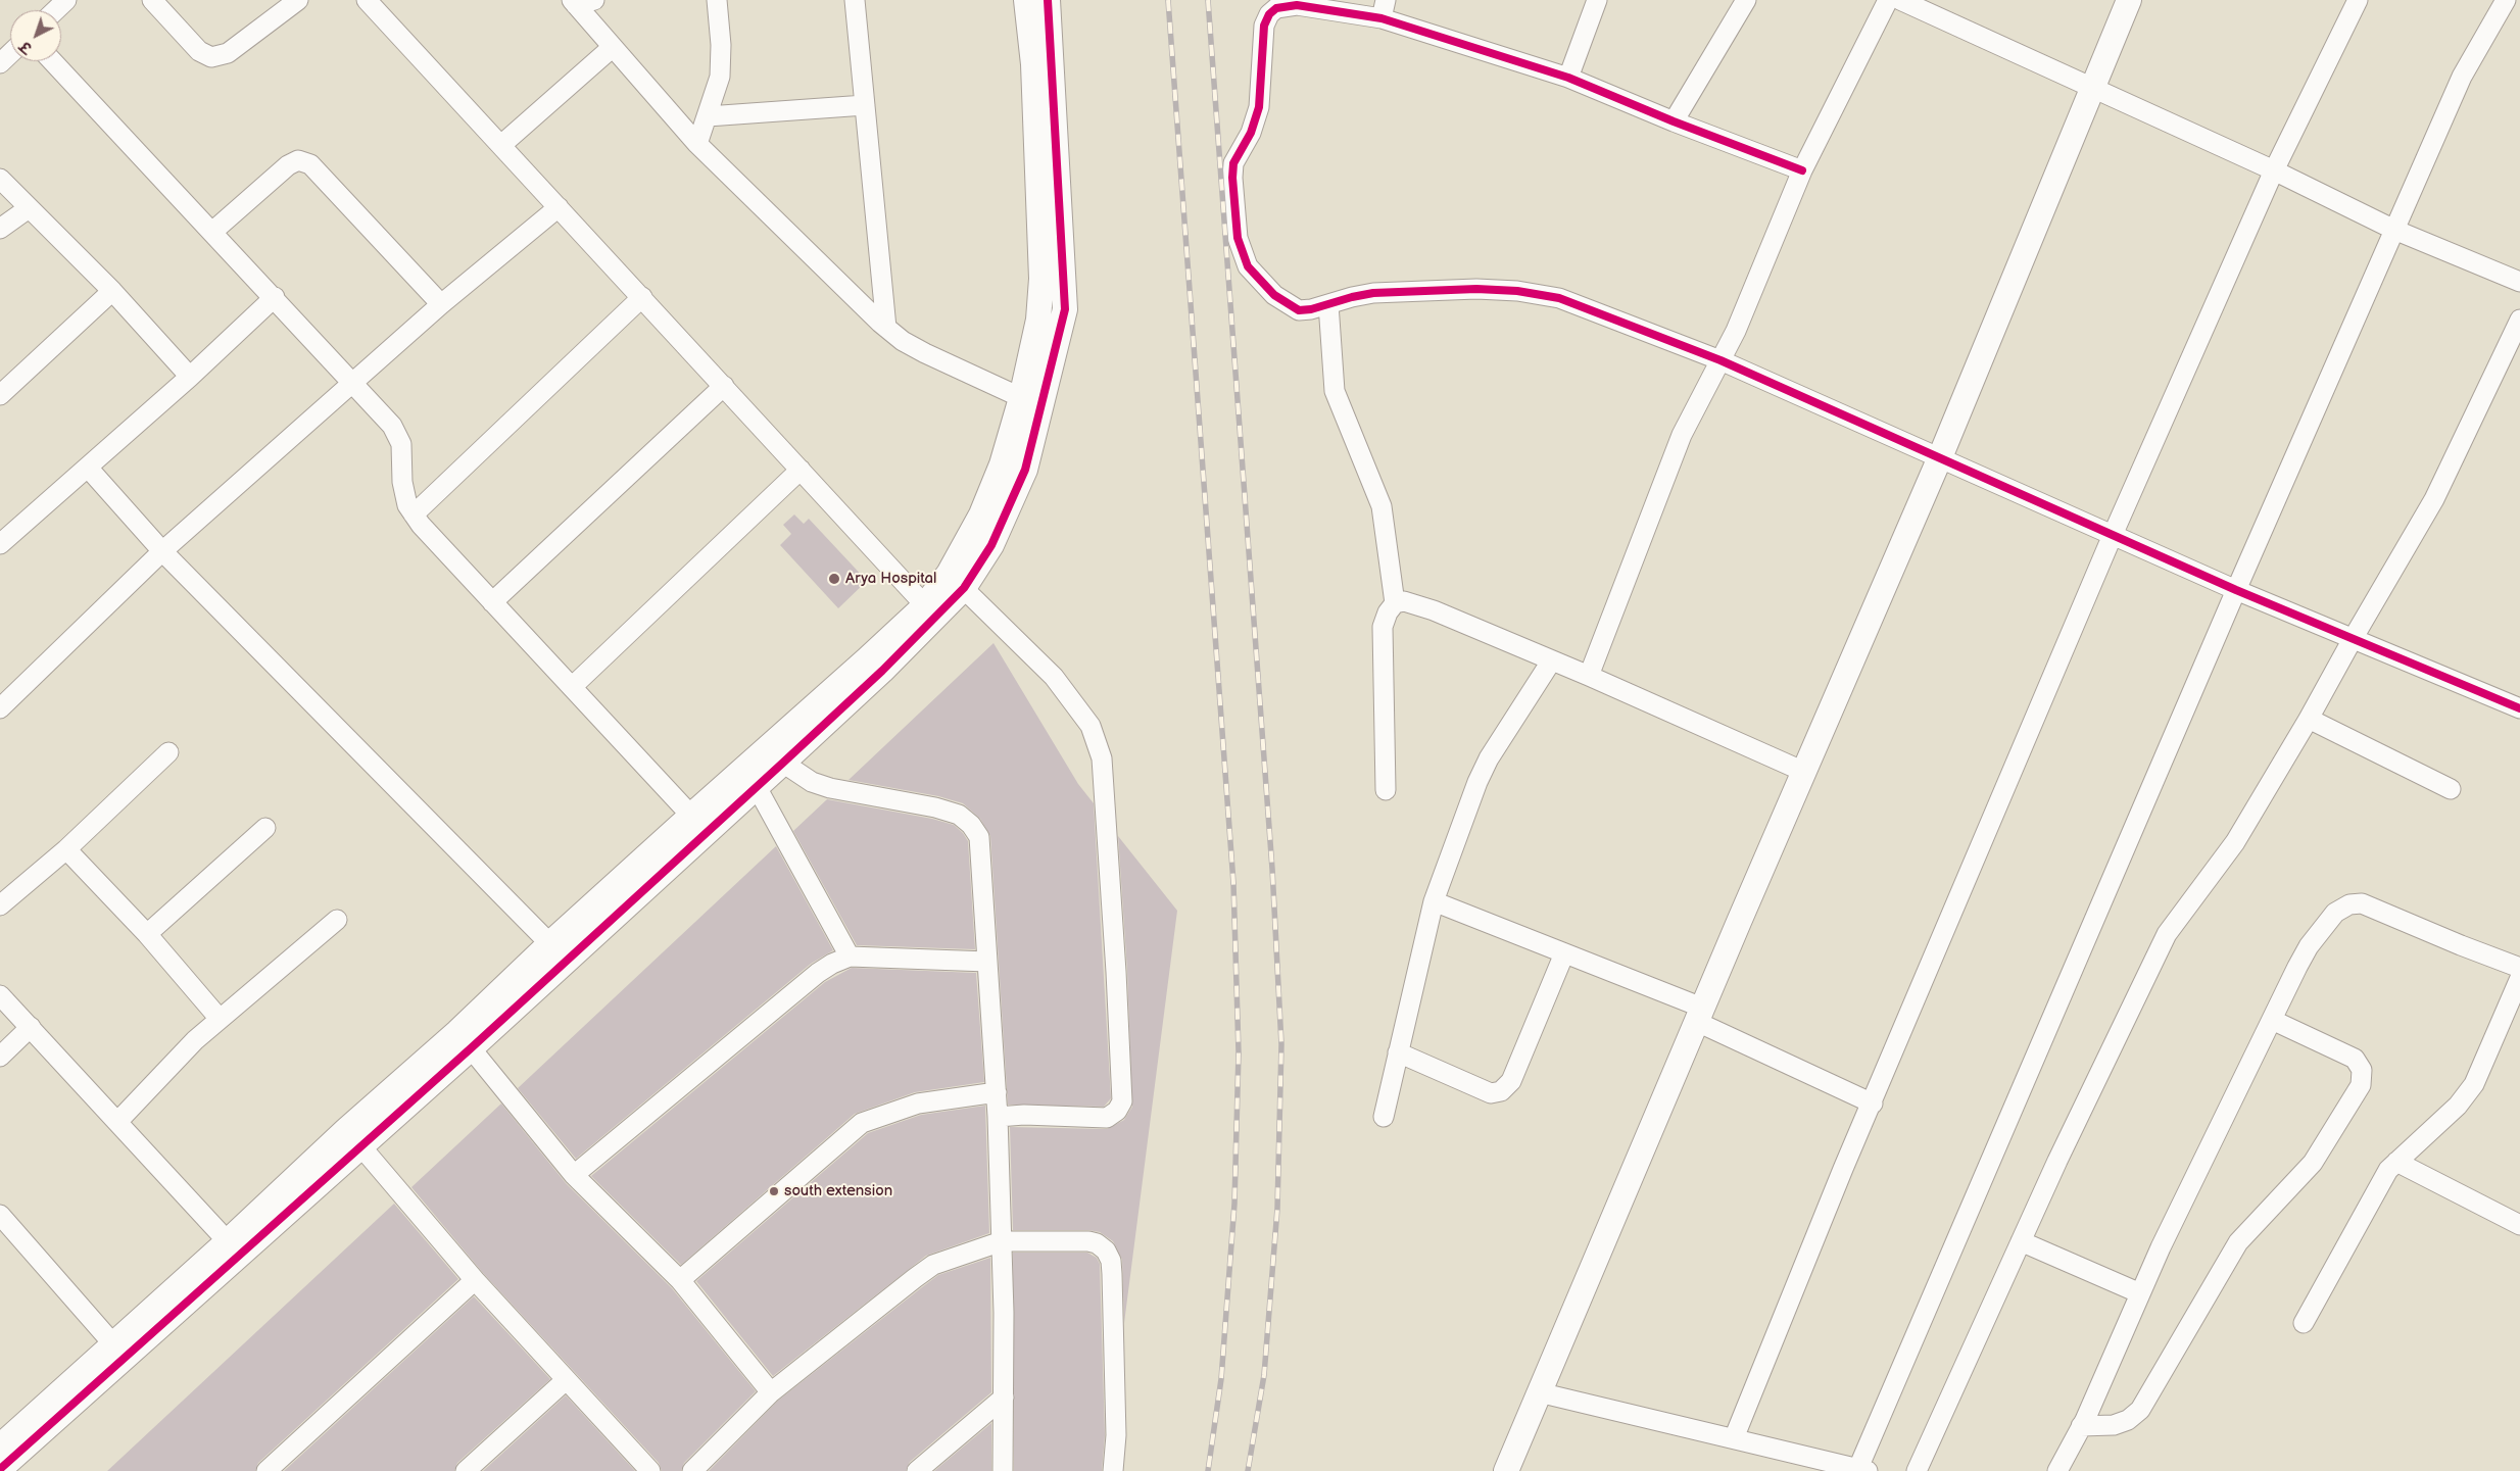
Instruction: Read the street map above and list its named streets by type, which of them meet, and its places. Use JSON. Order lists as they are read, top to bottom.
{
  "places": ["Arya Hospital", "south extension"],
  "north": "bottom left"
}
